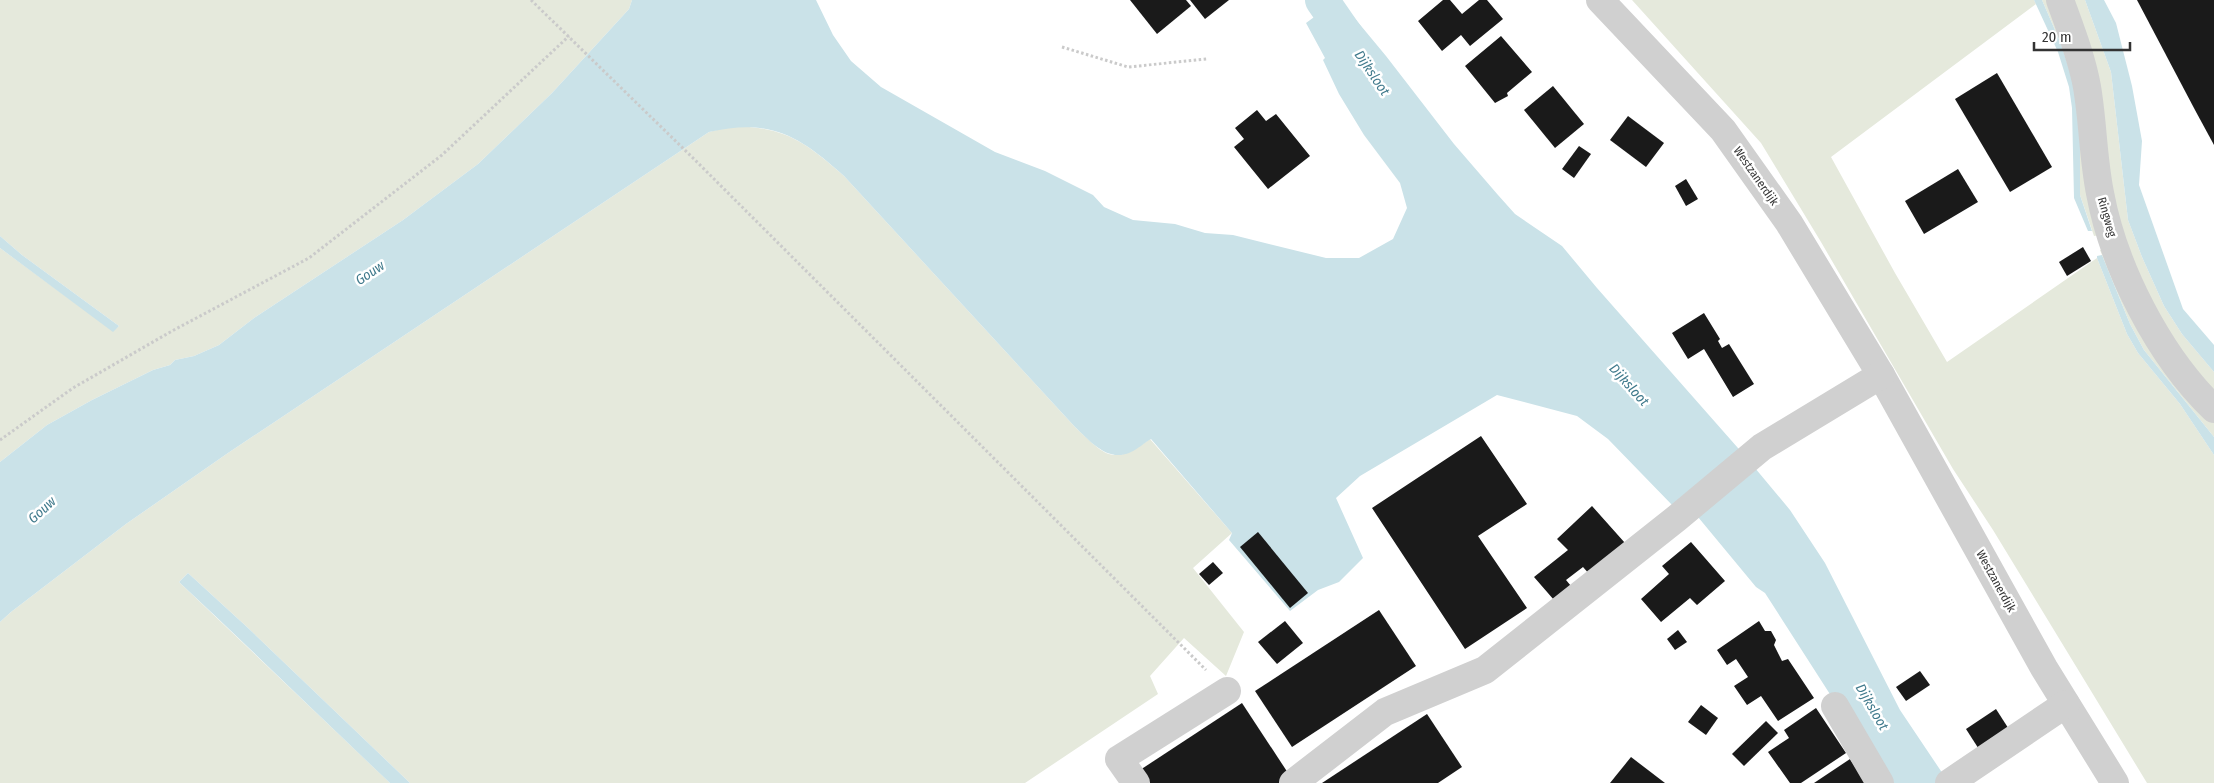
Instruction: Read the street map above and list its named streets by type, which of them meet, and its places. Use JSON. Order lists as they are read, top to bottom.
{
  "streets": {
    "street": ["Westzanerdijk", "Ringweg"]
  },
  "water": ["Dijksloot", "Gouw"],
  "scale_bar": "20 m"
}
